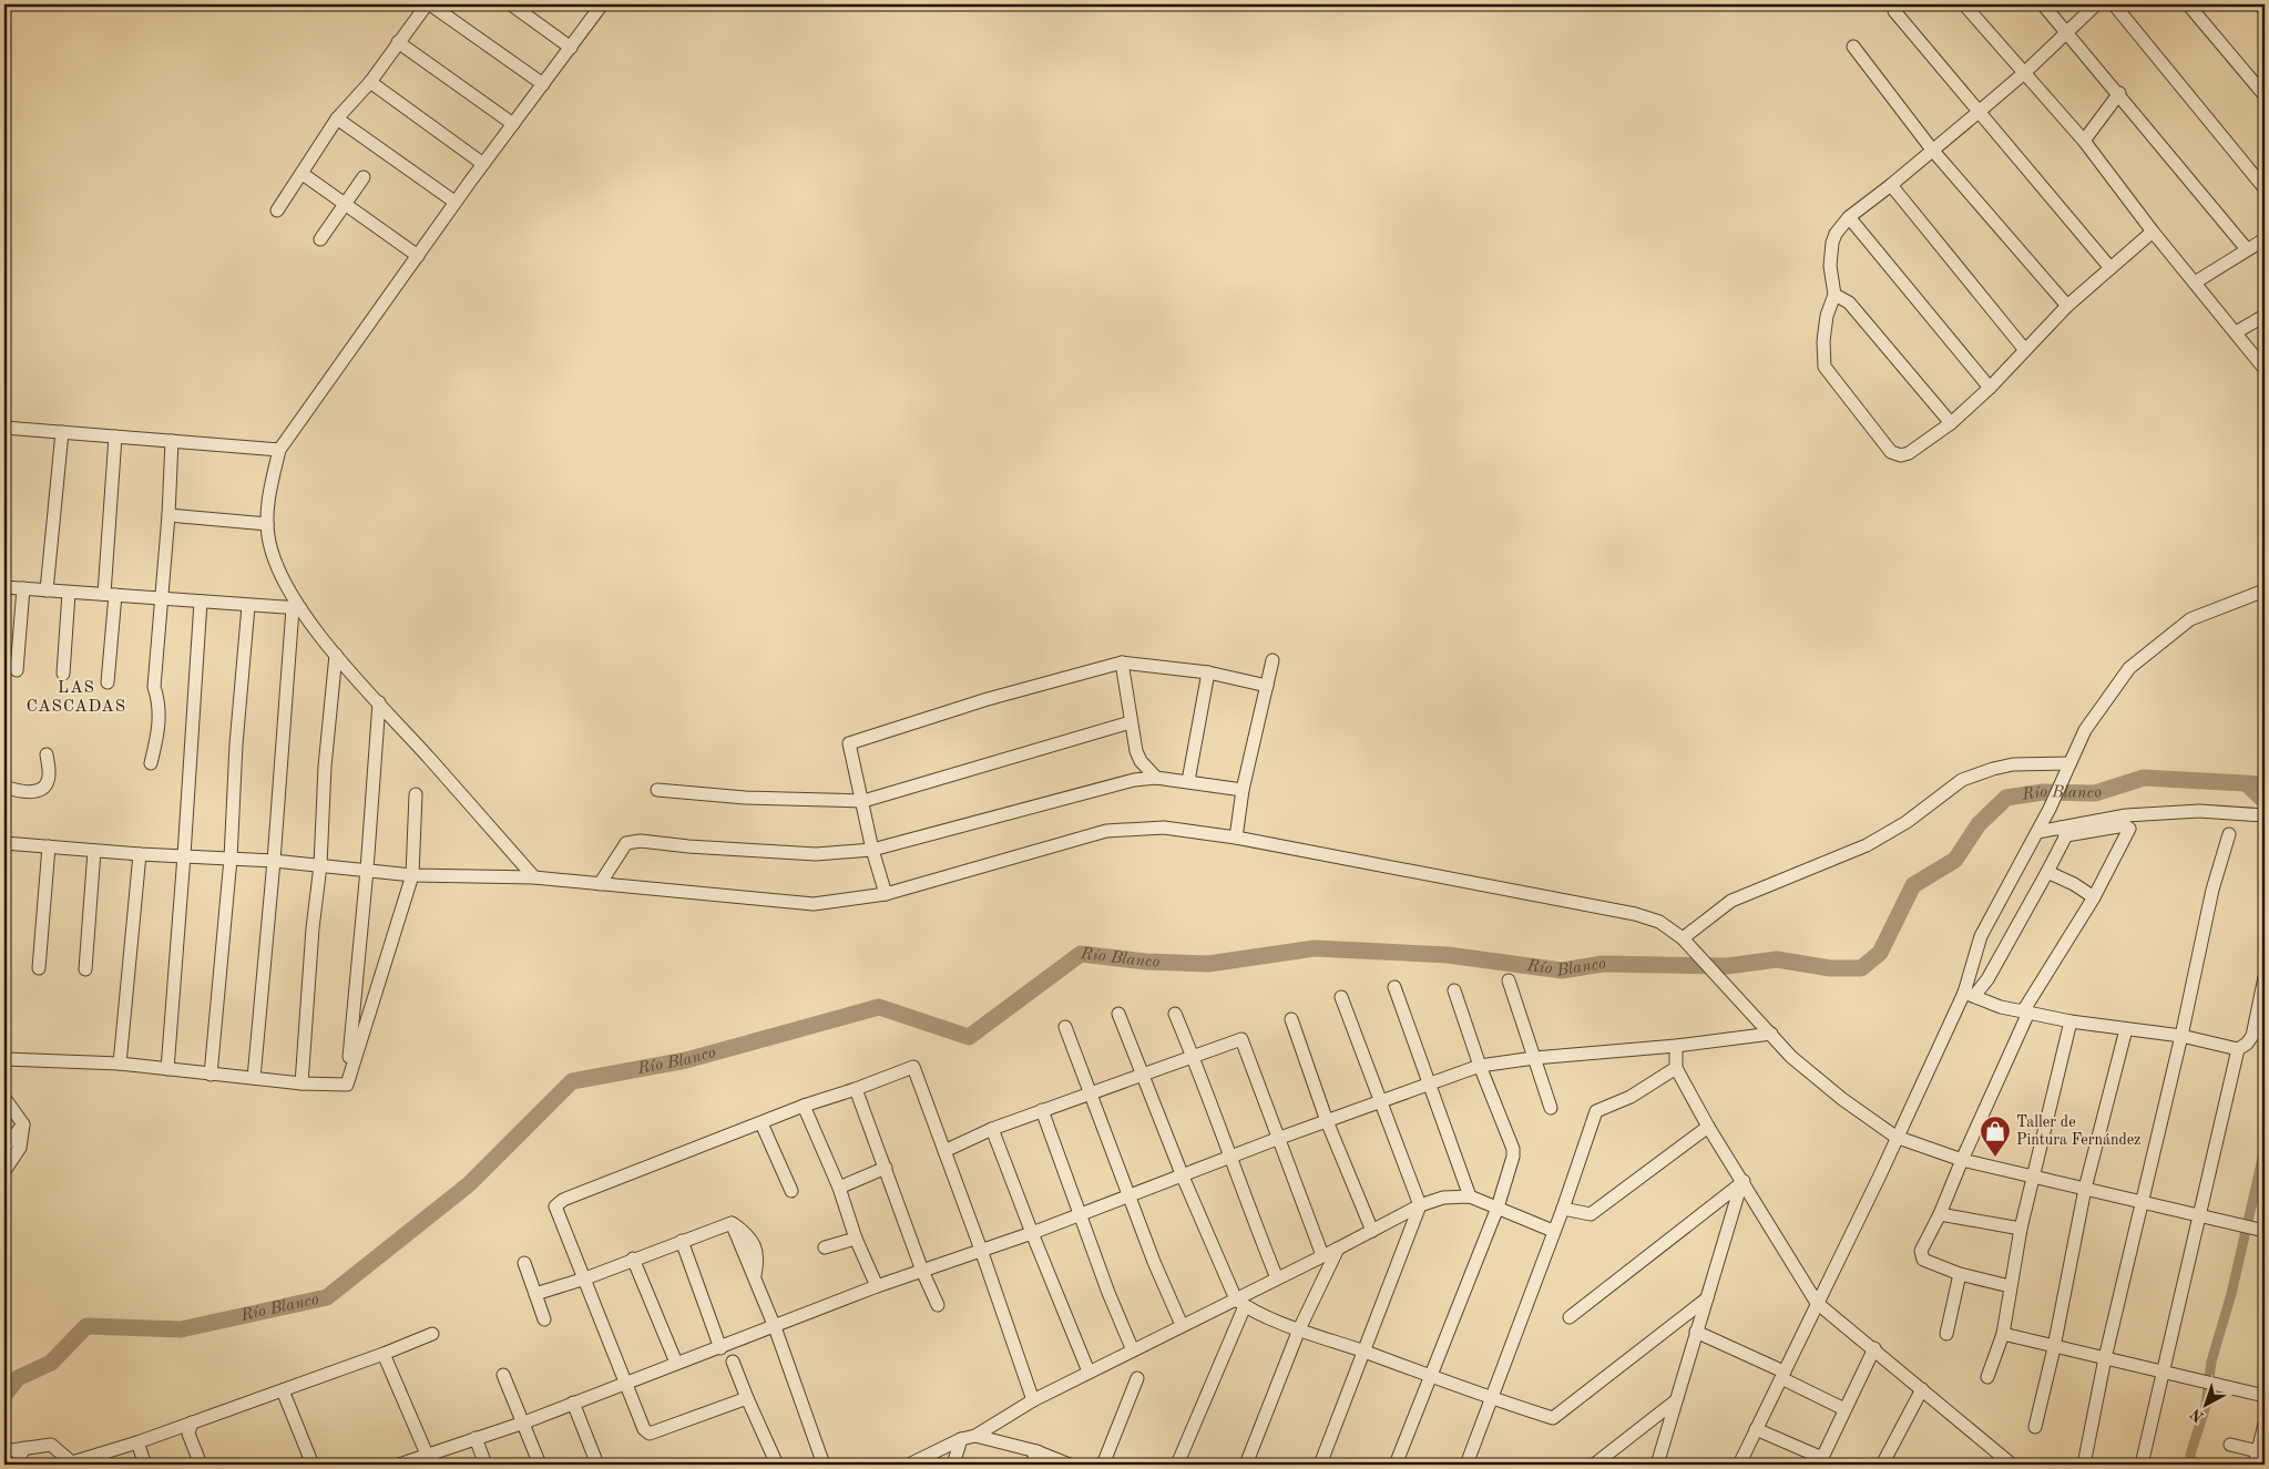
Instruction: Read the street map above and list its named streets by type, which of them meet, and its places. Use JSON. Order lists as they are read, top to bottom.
{
  "districts": ["LAS CASCADAS"],
  "water": ["Río Blanco"],
  "places": {
    "shop": ["Taller de Pintura Fernández"]
  },
  "north": "bottom left"
}
